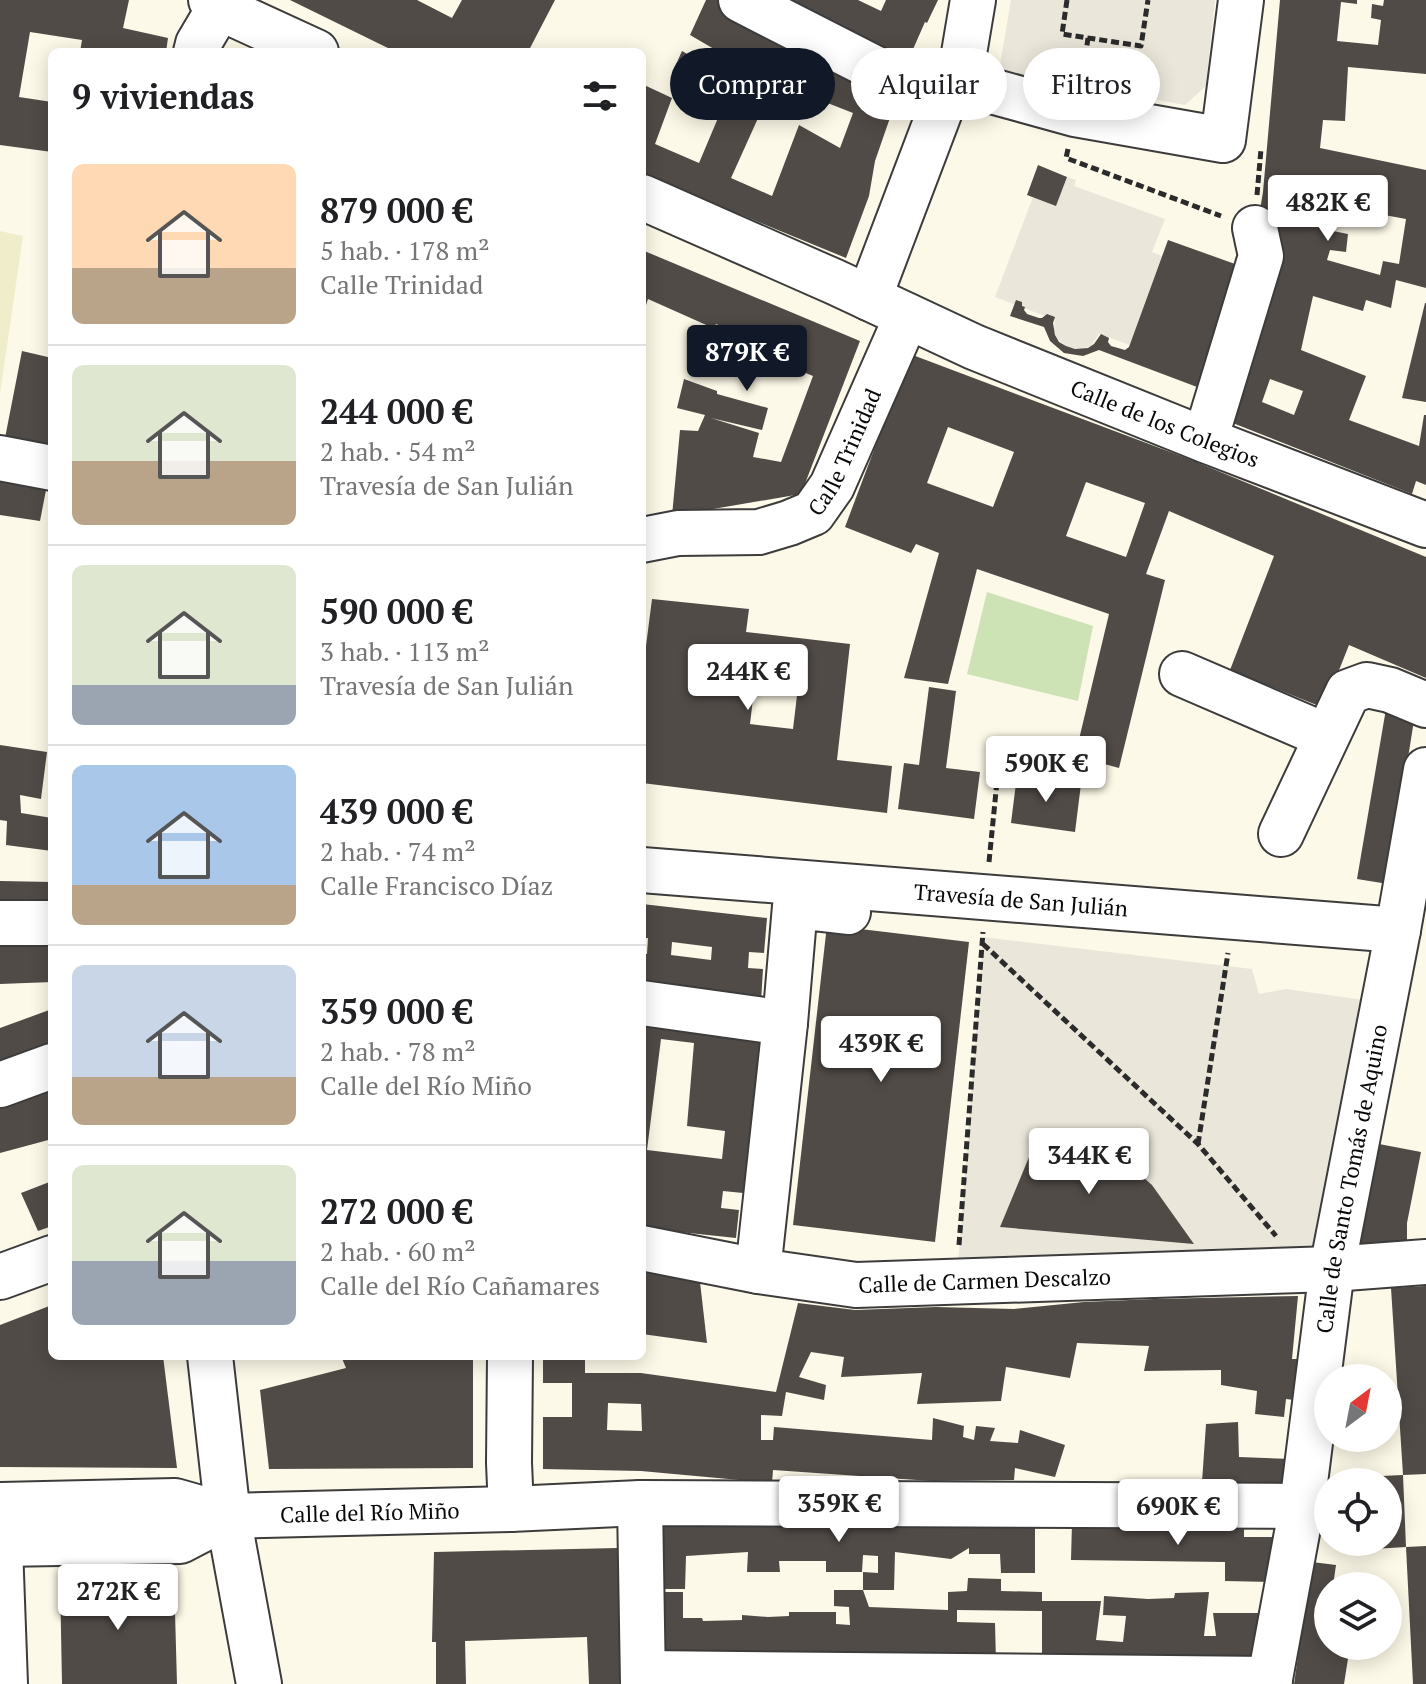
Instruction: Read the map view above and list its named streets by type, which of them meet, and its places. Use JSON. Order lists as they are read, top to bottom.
{
  "streets": {
    "street": [
      "Calle de los Colegios",
      "Calle Trinidad",
      "Travesía de San Julián",
      "Calle de Santo Tomás de Aquino",
      "Calle de Carmen Descalzo",
      "Calle del Río Miño"
    ]
  },
  "crossings": [
    ["Calle de los Colegios", "Calle Trinidad"],
    ["Travesía de San Julián", "Calle de Santo Tomás de Aquino"],
    ["Calle de Santo Tomás de Aquino", "Calle de Carmen Descalzo"]
  ],
  "north": "top right",
  "page": {
    "chip": ["Comprar", "Alquilar", "Filtros"],
    "heading": "9 viviendas",
    "list": [
      {
        "name": "879 000 €",
        "note": "5 hab. · 178 m² · Calle Trinidad"
      },
      {
        "name": "244 000 €",
        "note": "2 hab. · 54 m² · Travesía de San Julián"
      },
      {
        "name": "590 000 €",
        "note": "3 hab. · 113 m² · Travesía de San Julián"
      },
      {
        "name": "439 000 €",
        "note": "2 hab. · 74 m² · Calle Francisco Díaz"
      },
      {
        "name": "359 000 €",
        "note": "2 hab. · 78 m² · Calle del Río Miño"
      },
      {
        "name": "272 000 €",
        "note": "2 hab. · 60 m² · Calle del Río Cañamares"
      }
    ],
    "price": [
      "482K €",
      "879K €",
      "244K €",
      "590K €",
      "439K €",
      "344K €",
      "359K €",
      "690K €",
      "272K €"
    ]
  }
}
